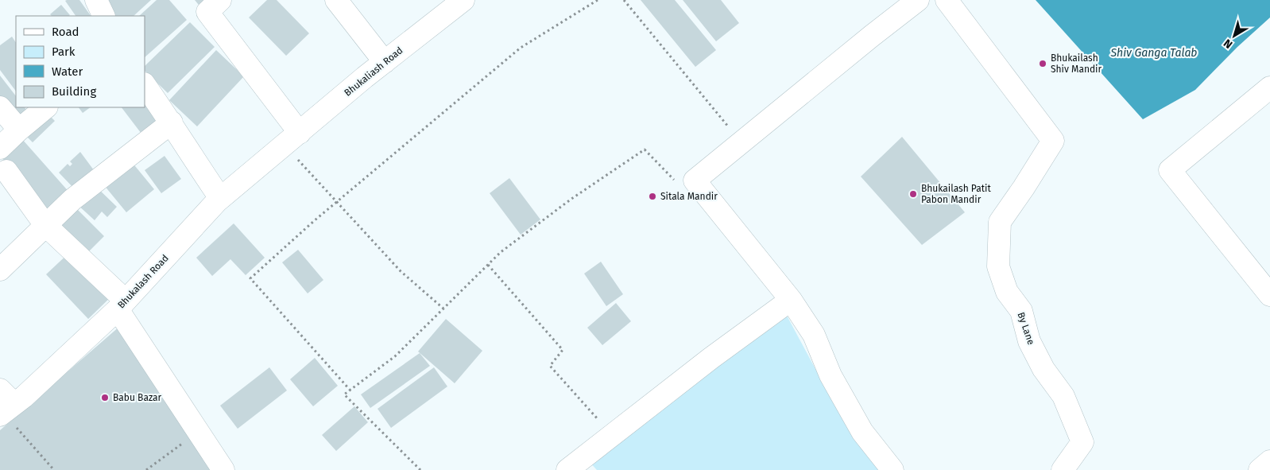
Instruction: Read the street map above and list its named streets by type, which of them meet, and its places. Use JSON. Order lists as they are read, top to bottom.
{
  "streets": {
    "street": ["Bhukaliash Road", "Bhukalash Road", "By Lane"]
  },
  "crossings": [
    ["Bhukaliash Road", "Bhukalash Road"]
  ],
  "water": ["Shiv Ganga Talab"],
  "places": [
    "Bhukailash Shiv Mandir",
    "Bhukailash Patit Pabon Mandir",
    "Sitala Mandir",
    "Babu Bazar"
  ],
  "legend": [
    "Road",
    "Park",
    "Water",
    "Building"
  ],
  "north": "bottom left"
}
